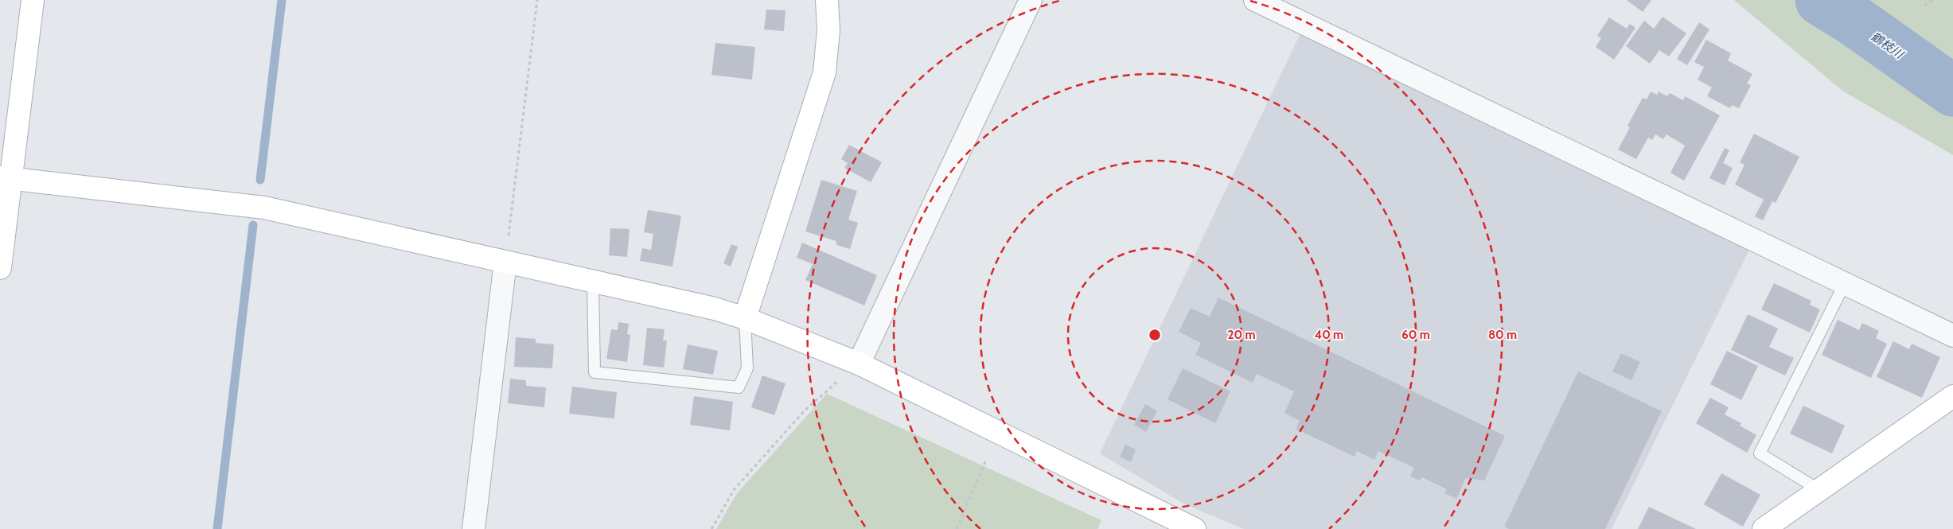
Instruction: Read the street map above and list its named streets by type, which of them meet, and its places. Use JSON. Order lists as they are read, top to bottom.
{
  "water": ["鶴枝川"],
  "rings": [
    "20 m",
    "40 m",
    "60 m",
    "80 m"
  ]
}
